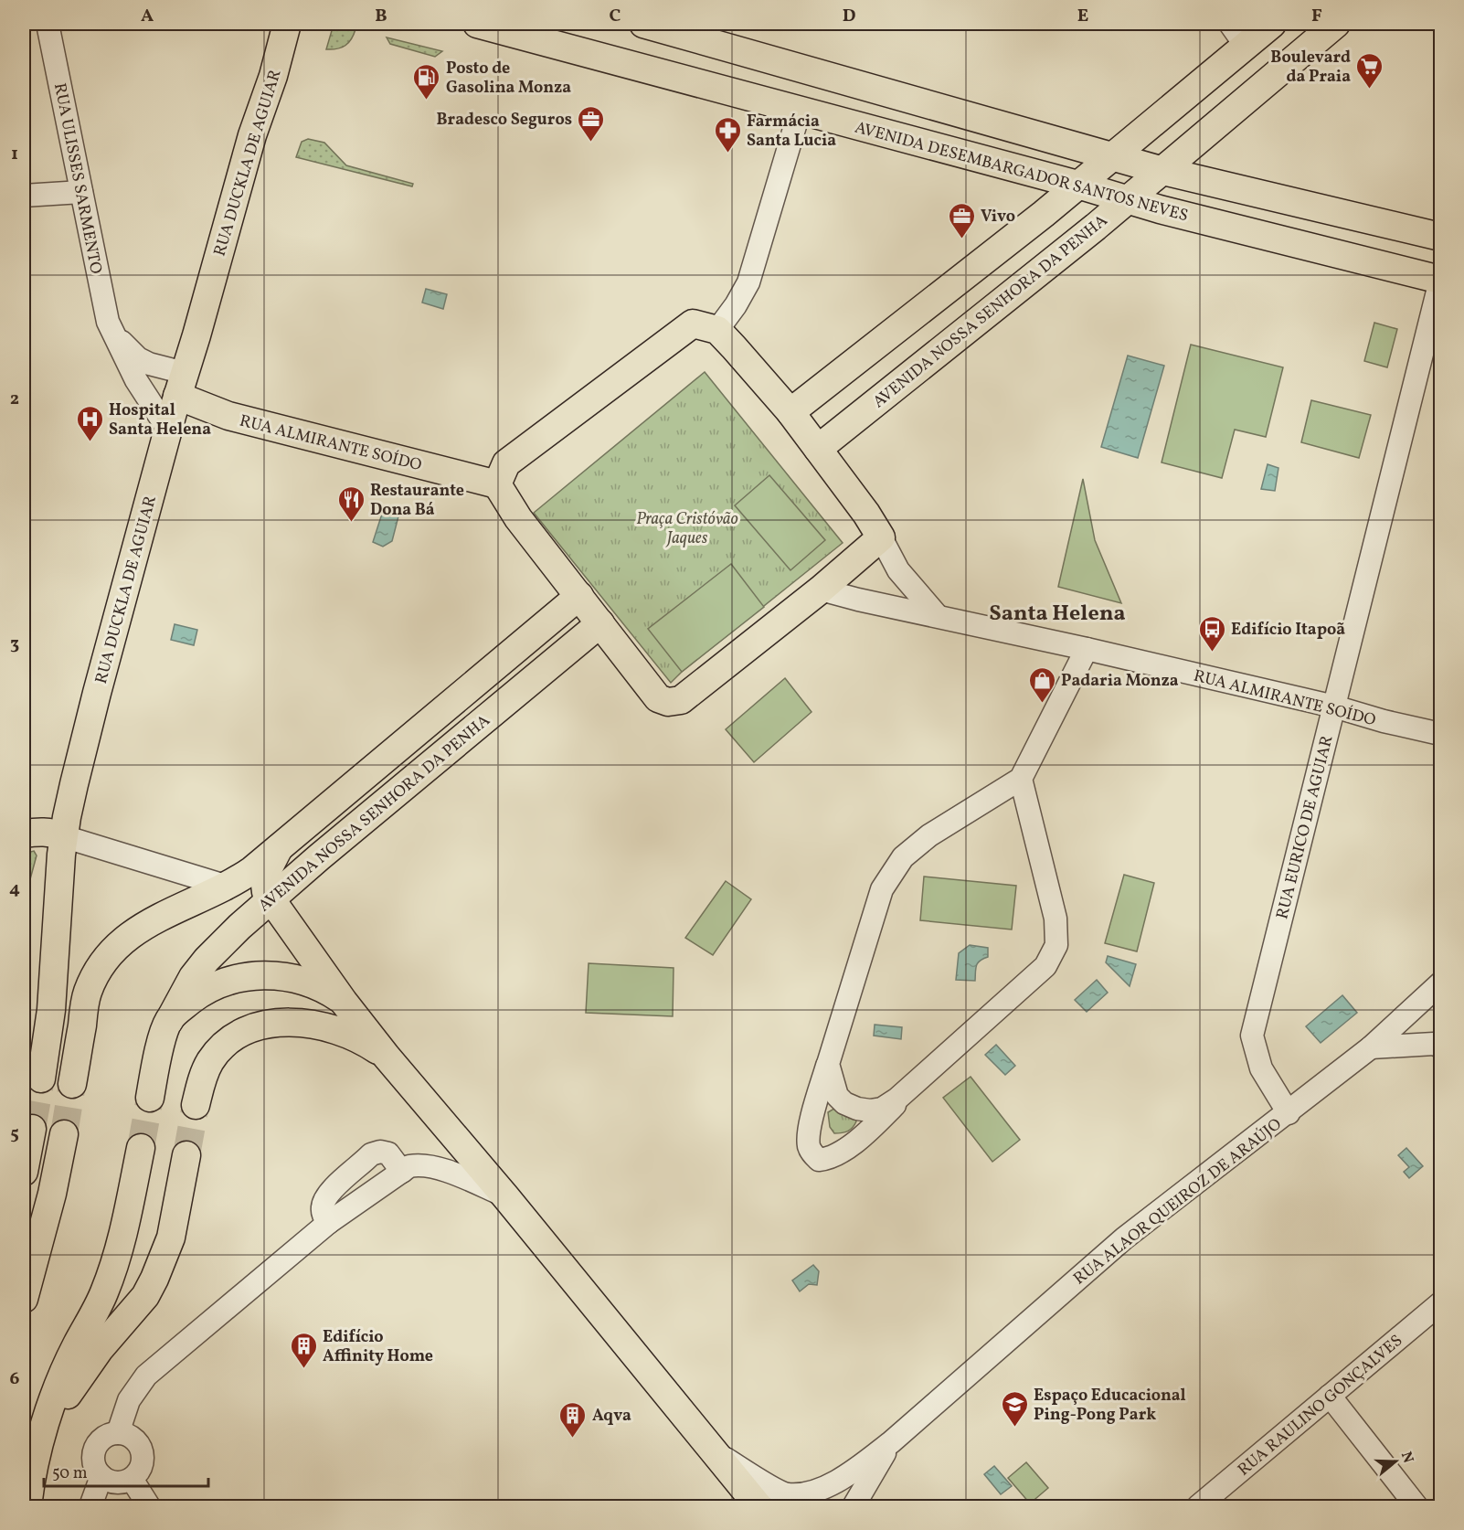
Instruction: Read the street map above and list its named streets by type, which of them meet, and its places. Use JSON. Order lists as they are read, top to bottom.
{
  "streets": {
    "main road": [
      "RUA DUCKLA DE AGUIAR",
      "AVENIDA DESEMBARGADOR SANTOS NEVES",
      "AVENIDA NOSSA SENHORA DA PENHA",
      "RUA ALMIRANTE SOÍDO"
    ],
    "street": [
      "RUA ULISSES SARMENTO",
      "RUA EURICO DE AGUIAR",
      "RUA ALAOR QUEIROZ DE ARAÚJO",
      "RUA RAULINO GONÇALVES"
    ]
  },
  "crossings": [
    ["RUA DUCKLA DE AGUIAR", "RUA ULISSES SARMENTO"],
    ["RUA DUCKLA DE AGUIAR", "RUA ALMIRANTE SOÍDO"],
    ["AVENIDA DESEMBARGADOR SANTOS NEVES", "AVENIDA NOSSA SENHORA DA PENHA"],
    ["AVENIDA DESEMBARGADOR SANTOS NEVES", "RUA EURICO DE AGUIAR"],
    ["RUA ALMIRANTE SOÍDO", "RUA EURICO DE AGUIAR"],
    ["RUA EURICO DE AGUIAR", "RUA ALAOR QUEIROZ DE ARAÚJO"]
  ],
  "districts": ["Santa Helena"],
  "parks": ["Praça Cristóvão Jaques"],
  "places": {
    "supermarket": ["Boulevard da Praia"],
    "fuel station": ["Posto de Gasolina Monza"],
    "office": ["Bradesco Seguros", "Vivo"],
    "pharmacy": ["Farmácia Santa Lucia"],
    "hospital": ["Hospital Santa Helena"],
    "restaurant": ["Restaurante Dona Bá"],
    "bus stop": ["Edifício Itapoã"],
    "shop": ["Padaria Monza"],
    "building": ["Edifício Affinity Home", "Aqva"],
    "school or university": ["Espaço Educacional Ping-Pong Park"]
  },
  "scale_bar": "50 m",
  "north": "right",
  "grid": {
    "columns": [
      "A",
      "B",
      "C",
      "D",
      "E",
      "F"
    ],
    "rows": [
      "1",
      "2",
      "3",
      "4",
      "5",
      "6"
    ]
  }
}
